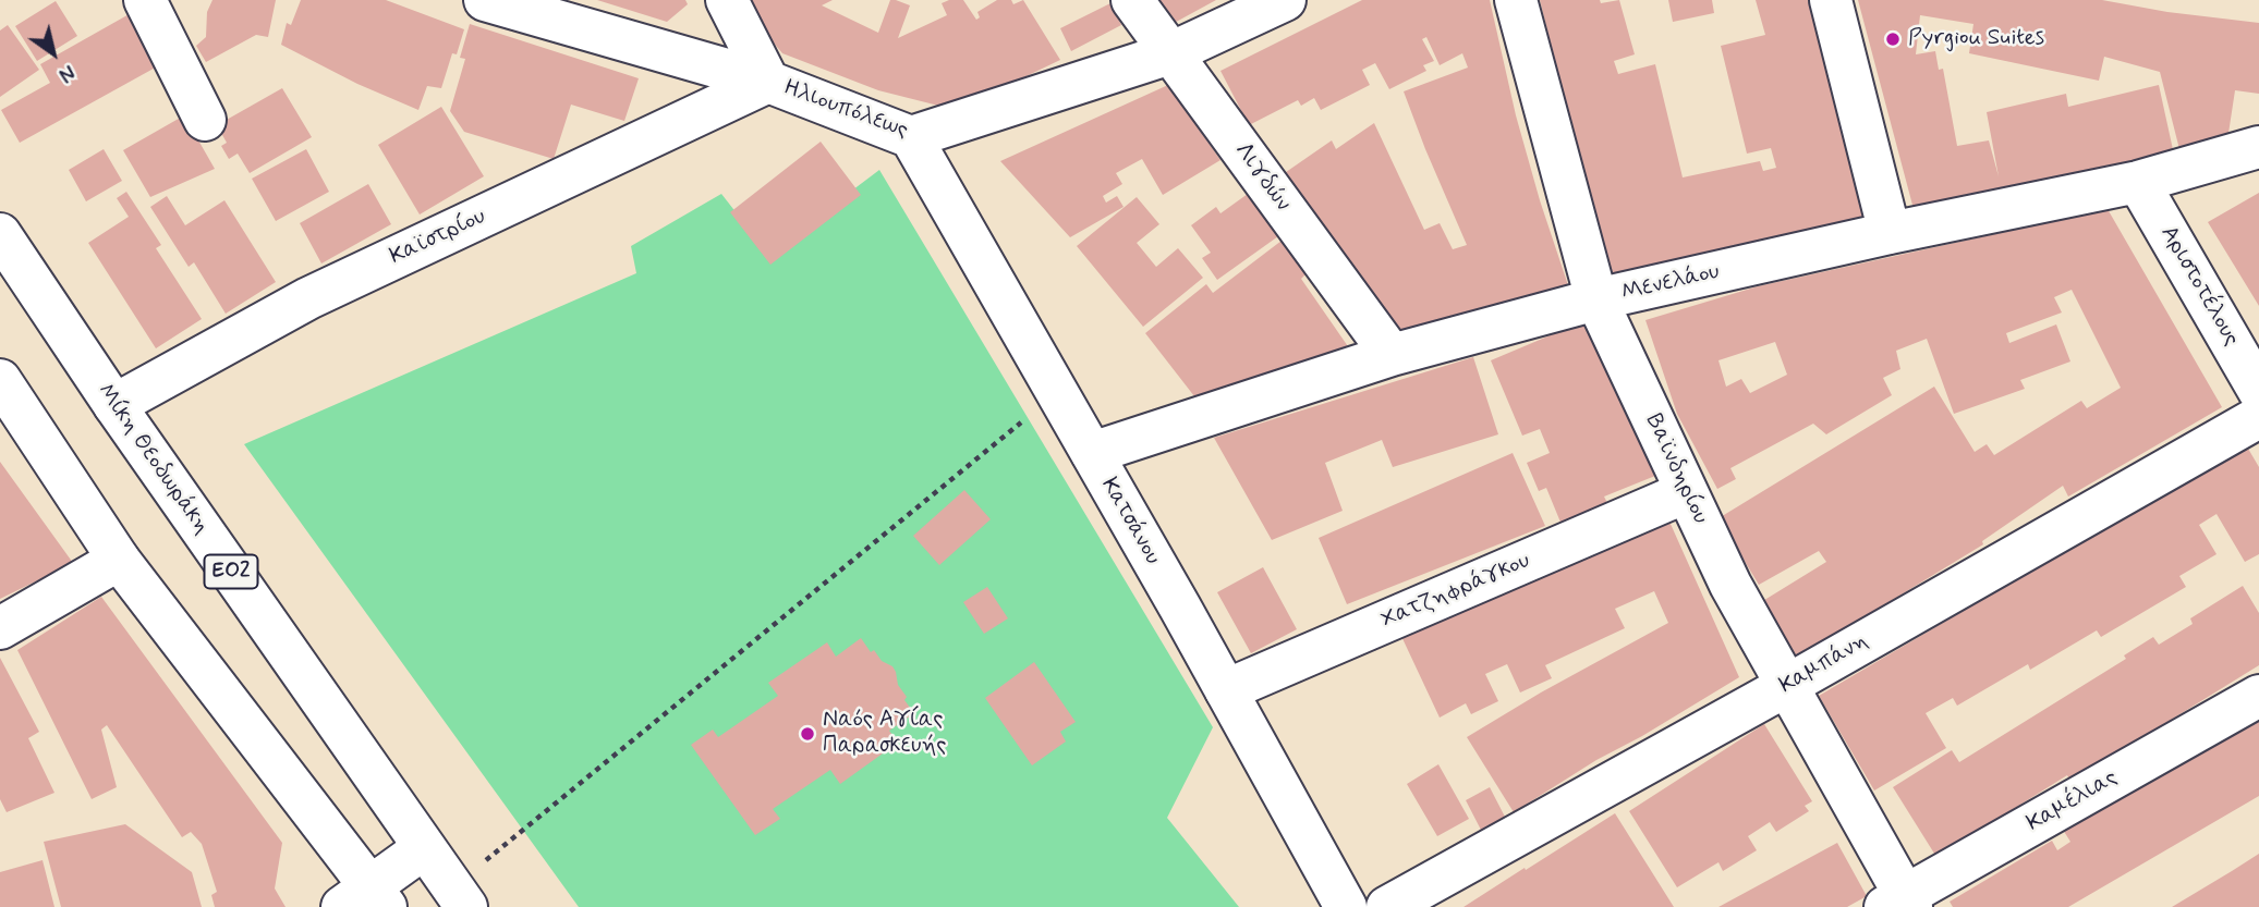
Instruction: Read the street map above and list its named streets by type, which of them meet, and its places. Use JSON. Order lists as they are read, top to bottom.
{
  "streets": {
    "main road": [
      "Ηλιουπόλεως",
      "Λιγδών",
      "Καϊστρίου",
      "Μενελάου",
      "Αριστοτέλους",
      "Μίκη Θεοδωράκη",
      "Βαϊνδηρίου",
      "Κατσάνου",
      "ΕΟ2",
      "Χατζηφράγκου",
      "Καμπάνη",
      "Καμέλιας"
    ]
  },
  "crossings": [
    ["Ηλιουπόλεως", "Λιγδών"],
    ["Ηλιουπόλεως", "Καϊστρίου"],
    ["Ηλιουπόλεως", "Κατσάνου"],
    ["Λιγδών", "Μενελάου"],
    ["Καϊστρίου", "Μίκη Θεοδωράκη"],
    ["Μενελάου", "Αριστοτέλους"],
    ["Μενελάου", "Βαϊνδηρίου"],
    ["Μενελάου", "Κατσάνου"],
    ["Βαϊνδηρίου", "Χατζηφράγκου"],
    ["Βαϊνδηρίου", "Καμπάνη"],
    ["Βαϊνδηρίου", "Καμέλιας"],
    ["Κατσάνου", "Χατζηφράγκου"]
  ],
  "places": ["Pyrgiou Suites", "Ναός Αγίας Παρασκευής"],
  "north": "bottom right"
}
